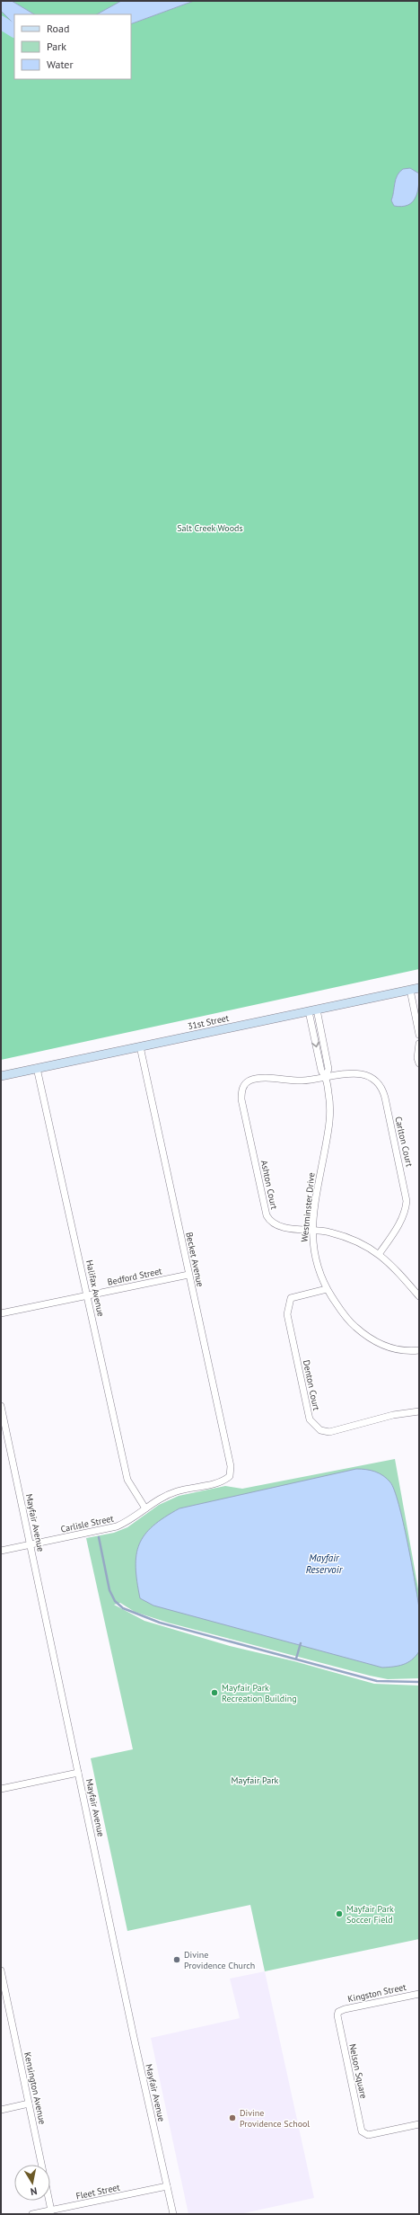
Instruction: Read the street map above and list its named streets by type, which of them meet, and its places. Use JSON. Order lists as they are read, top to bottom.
{
  "streets": {
    "main road": ["31st Street"],
    "street": [
      "Carlton Court",
      "Ashton Court",
      "Westminster Drive",
      "Becket Avenue",
      "Bedford Street",
      "Halifax Avenue",
      "Denton Court",
      "Mayfair Avenue",
      "Carlisle Street",
      "Kingston Street",
      "Nelson Square",
      "Kensington Avenue",
      "Fleet Street"
    ]
  },
  "crossings": [
    ["31st Street", "Westminster Drive"],
    ["31st Street", "Becket Avenue"],
    ["31st Street", "Halifax Avenue"],
    ["Carlton Court", "Ashton Court"],
    ["Carlton Court", "Westminster Drive"],
    ["Ashton Court", "Westminster Drive"],
    ["Westminster Drive", "Denton Court"],
    ["Becket Avenue", "Bedford Street"],
    ["Becket Avenue", "Carlisle Street"],
    ["Bedford Street", "Halifax Avenue"],
    ["Halifax Avenue", "Carlisle Street"],
    ["Mayfair Avenue", "Carlisle Street"],
    ["Mayfair Avenue", "Fleet Street"],
    ["Kingston Street", "Nelson Square"],
    ["Kensington Avenue", "Fleet Street"]
  ],
  "water": ["Mayfair Reservoir"],
  "parks": ["Salt Creek Woods", "Mayfair Park"],
  "places": [
    "Mayfair Park Recreation Building",
    "Mayfair Park Soccer Field",
    "Divine Providence Church",
    "Divine Providence School"
  ],
  "legend": ["Road", "Park", "Water"],
  "north": "bottom"
}
